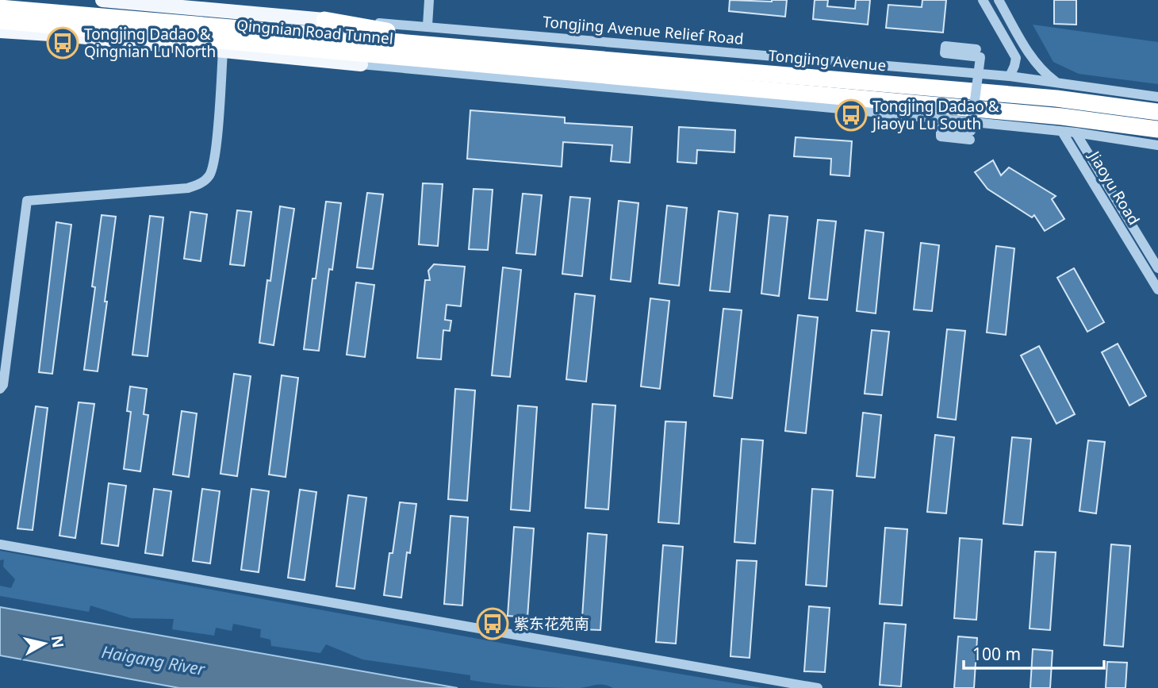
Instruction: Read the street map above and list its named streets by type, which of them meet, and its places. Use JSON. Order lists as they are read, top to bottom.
{
  "streets": {
    "highway": ["Qingnian Road Tunnel", "Tongjing Avenue"],
    "street": ["Tongjing Avenue Relief Road", "Jiaoyu Road"]
  },
  "crossings": [
    ["Qingnian Road Tunnel", "Tongjing Avenue"]
  ],
  "water": ["Haigang River"],
  "places": {
    "bus stop": ["Tongjing Dadao & Qingnian Lu North", "Tongjing Dadao & Jiaoyu Lu South", "紫东花苑南"]
  },
  "scale_bar": "100 m",
  "north": "right"
}
